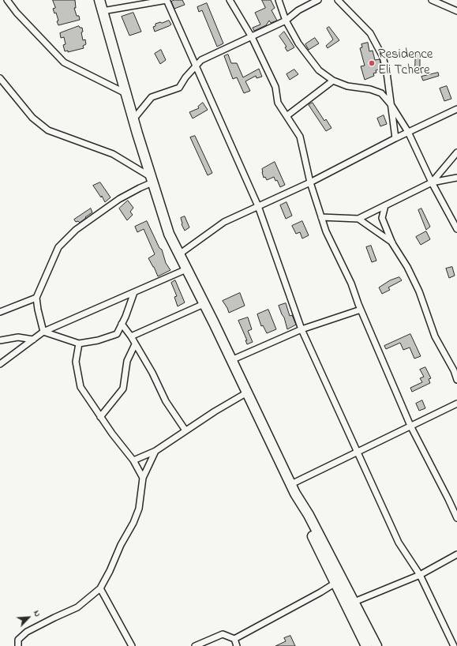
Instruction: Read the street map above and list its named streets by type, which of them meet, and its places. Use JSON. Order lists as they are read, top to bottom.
{
  "places": ["Residence Eli Tchere"],
  "north": "top right"
}
